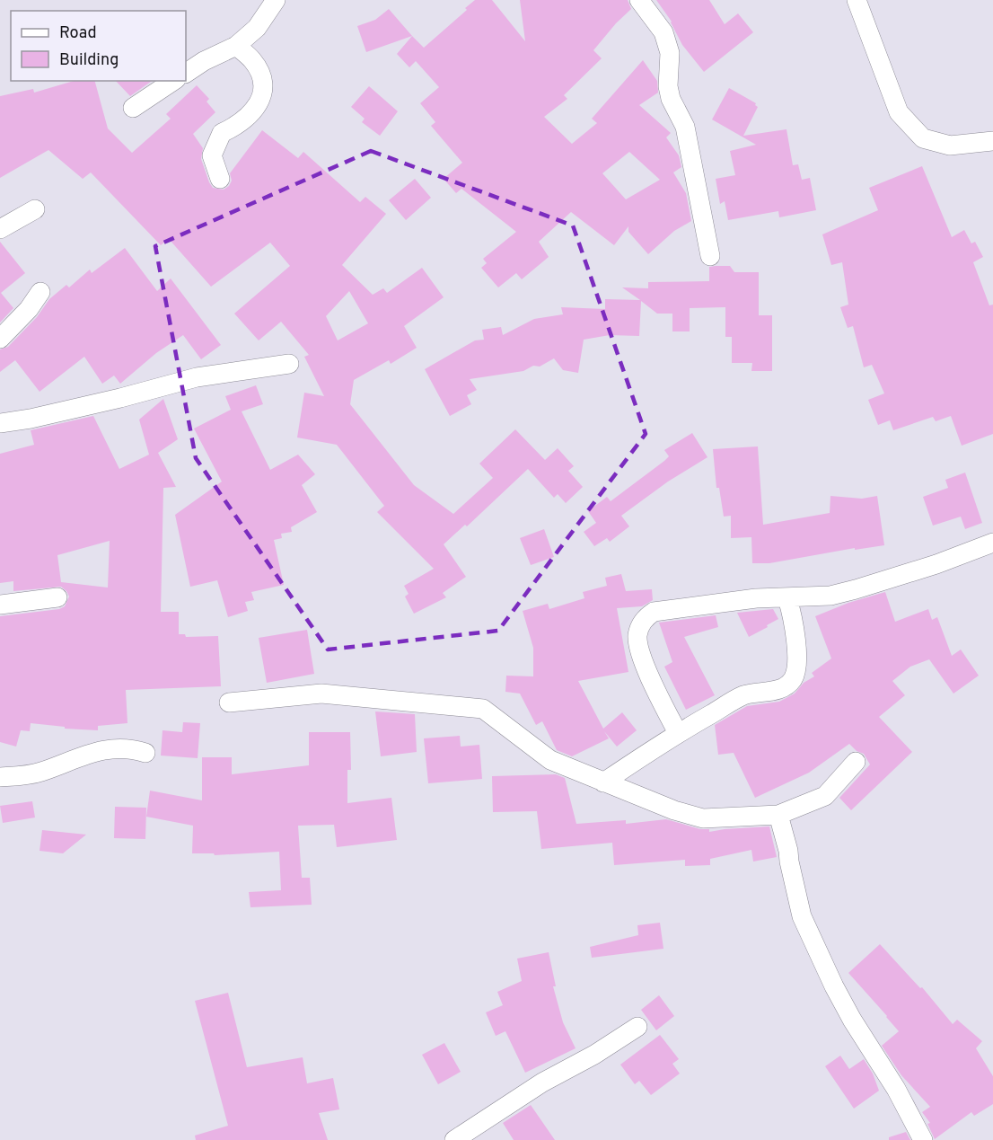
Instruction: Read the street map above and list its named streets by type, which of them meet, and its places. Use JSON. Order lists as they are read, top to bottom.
{
  "legend": ["Road", "Building"]
}
